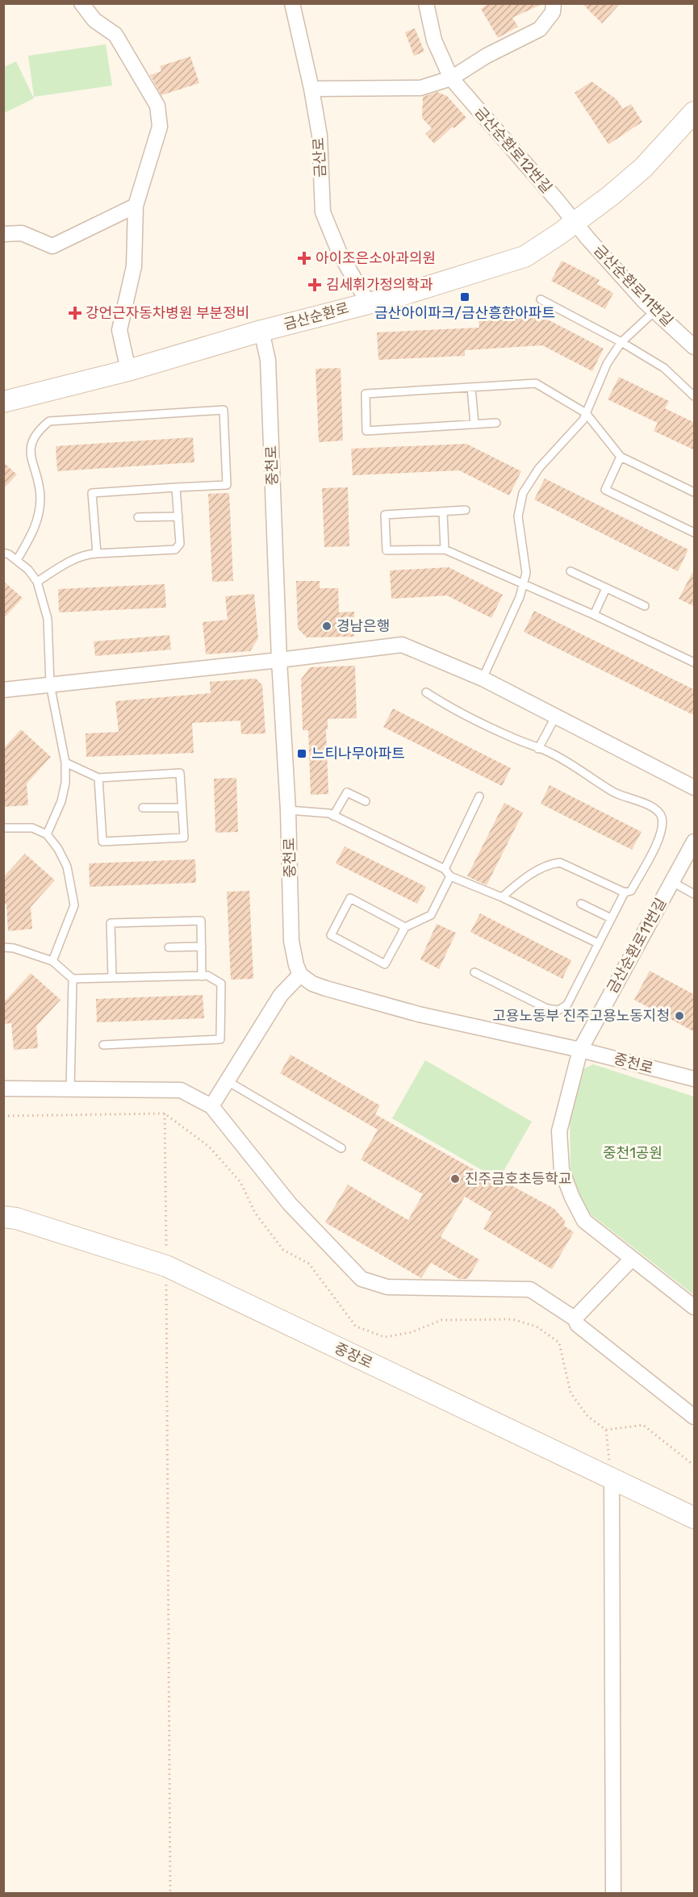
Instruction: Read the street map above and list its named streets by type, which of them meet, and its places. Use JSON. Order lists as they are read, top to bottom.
{
  "streets": {
    "street": [
      "금산순환로12번길",
      "금산로",
      "금산순환로11번길",
      "금산순환로",
      "중천로",
      "중장로"
    ]
  },
  "crossings": [
    ["금산순환로12번길", "금산순환로11번길"],
    ["금산순환로12번길", "금산순환로"],
    ["금산로", "금산순환로"],
    ["금산순환로11번길", "금산순환로"],
    ["금산순환로11번길", "중천로"],
    ["금산순환로", "중천로"]
  ],
  "parks": ["중천1공원"],
  "places": {
    "health": ["아이조은소아과의원", "김세휘가정의학과", "강언근자동차병원 부분정비"],
    "transit": ["금산아이파크/금산흥한아파트", "느티나무아파트"],
    "other": ["경남은행", "고용노동부 진주고용노동지청", "진주금호초등학교"]
  }
}
